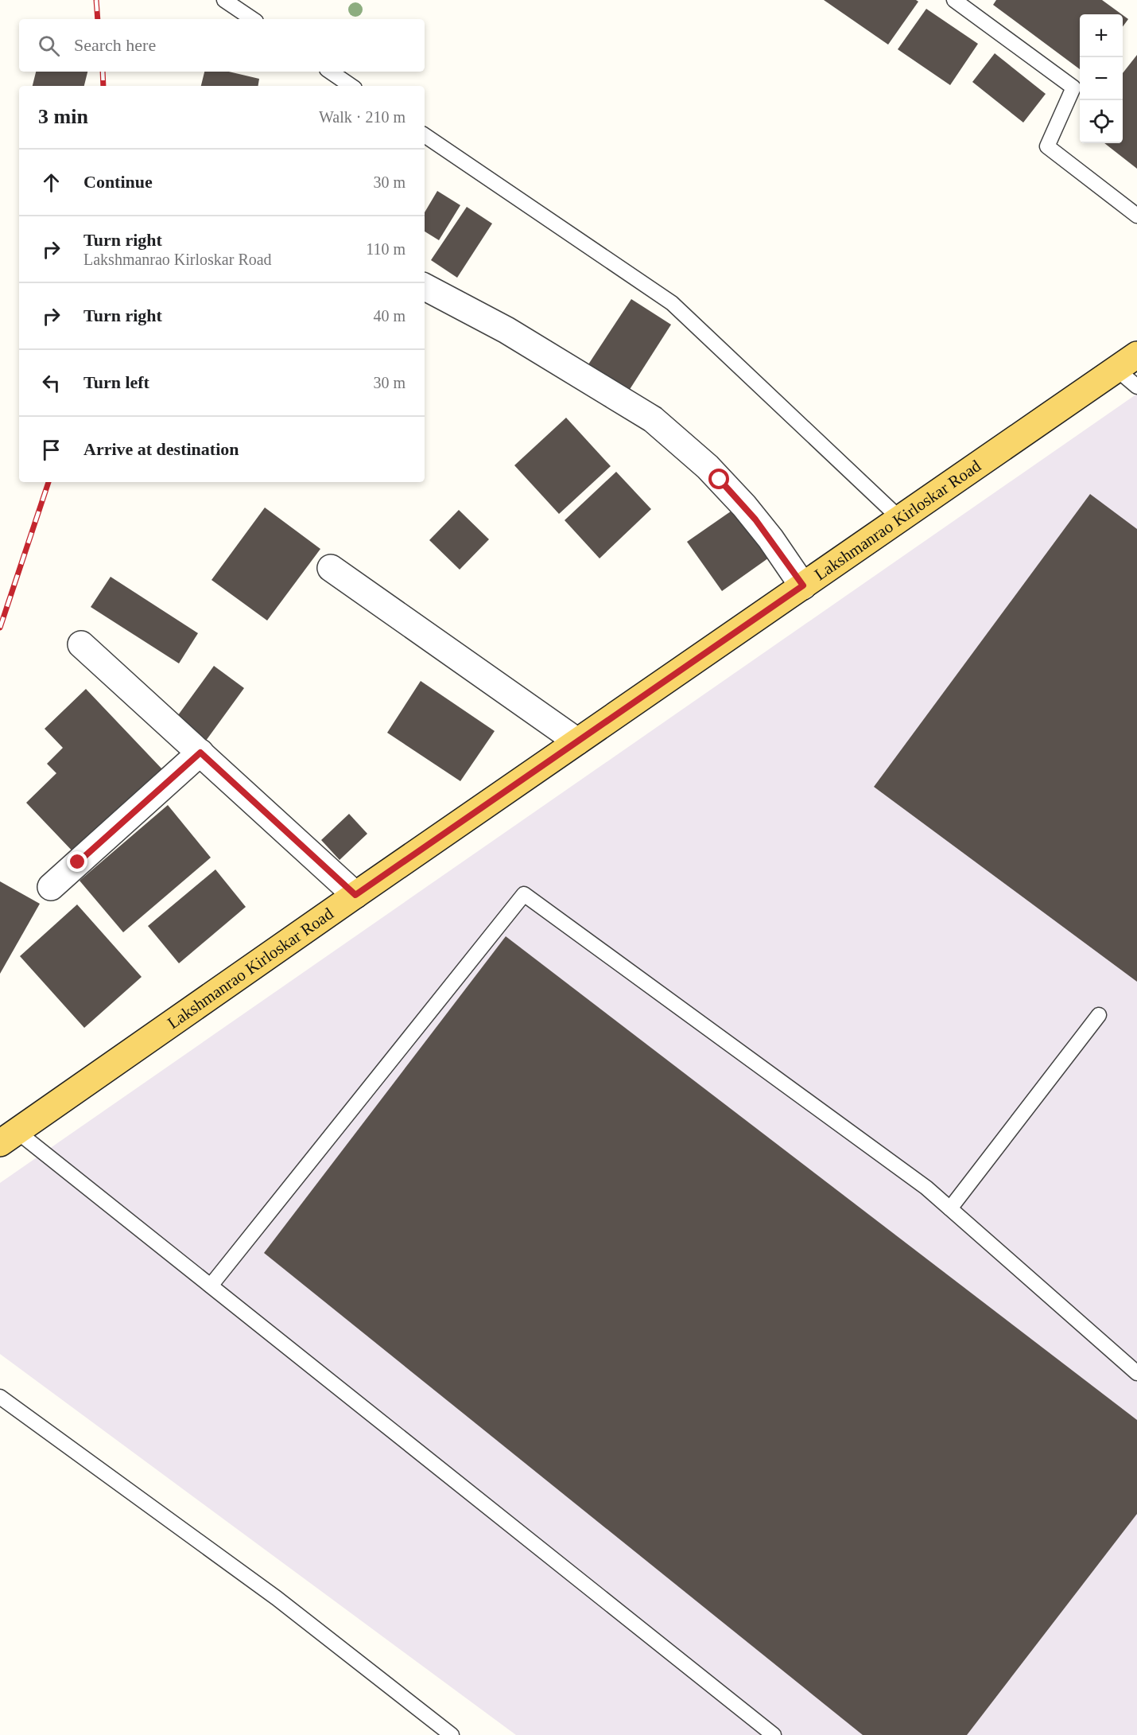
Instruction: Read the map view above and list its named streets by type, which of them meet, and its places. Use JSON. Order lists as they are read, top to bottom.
{
  "streets": {
    "main road": ["Lakshmanrao Kirloskar Road"]
  },
  "page": {
    "map_buttons": ["+", "−"],
    "search": "Search here",
    "heading": ["3 min", "Walk · 210 m"],
    "list": [
      ["Continue", "30 m"],
      ["Turn right", "Lakshmanrao Kirloskar Road", "110 m"],
      ["Turn right", "40 m"],
      ["Turn left", "30 m"],
      "Arrive at destination"
    ]
  }
}
